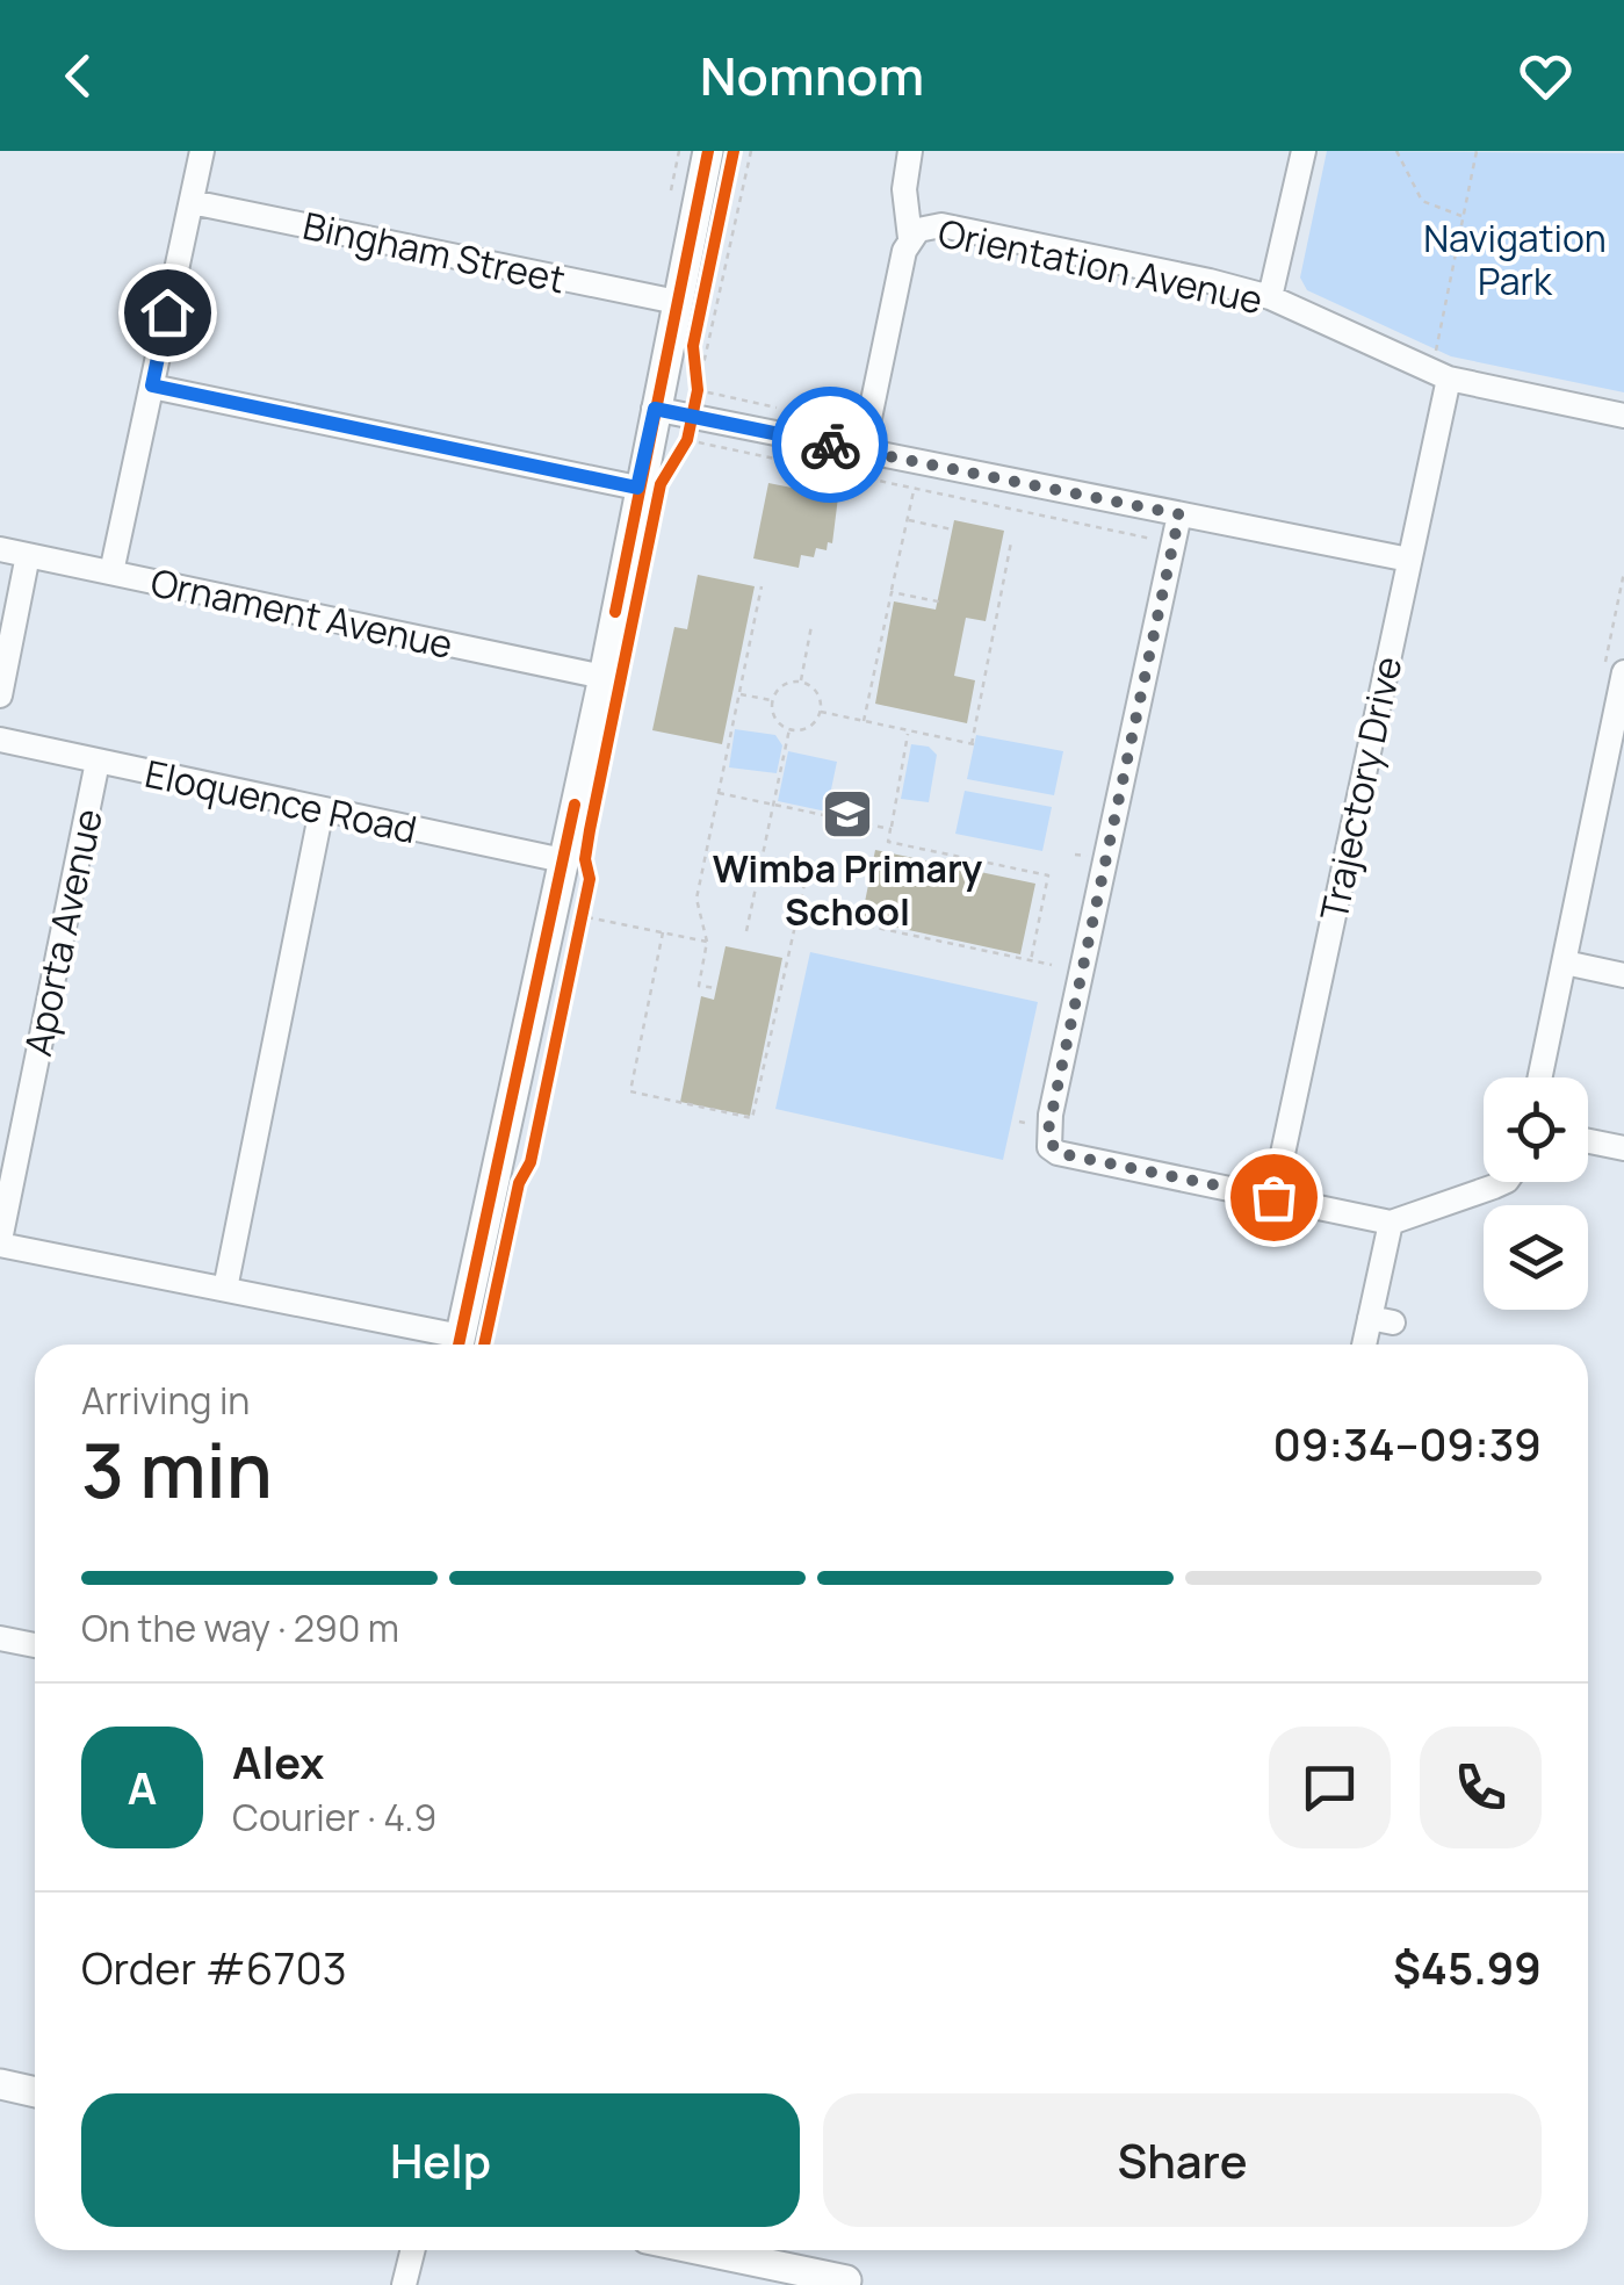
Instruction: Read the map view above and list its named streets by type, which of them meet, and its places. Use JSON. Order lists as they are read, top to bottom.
{
  "streets": {
    "street": [
      "Bingham Street",
      "Orientation Avenue",
      "Ornament Avenue",
      "Trajectory Drive",
      "Eloquence Road",
      "Aporta Avenue"
    ]
  },
  "crossings": [
    ["Orientation Avenue", "Trajectory Drive"],
    ["Eloquence Road", "Aporta Avenue"]
  ],
  "parks": ["Navigation Park"],
  "places": {
    "school or university": ["Wimba Primary School"]
  },
  "page": {
    "header": "Nomnom",
    "heading": ["3 min", "Arriving in", "09:34–09:39"],
    "panel": [
      "Alex",
      "Courier · 4.9",
      "Order #6703",
      "$45.99"
    ],
    "bar": "On the way · 290 m",
    "round": "A",
    "buttons": ["Help", "Share"]
  }
}
